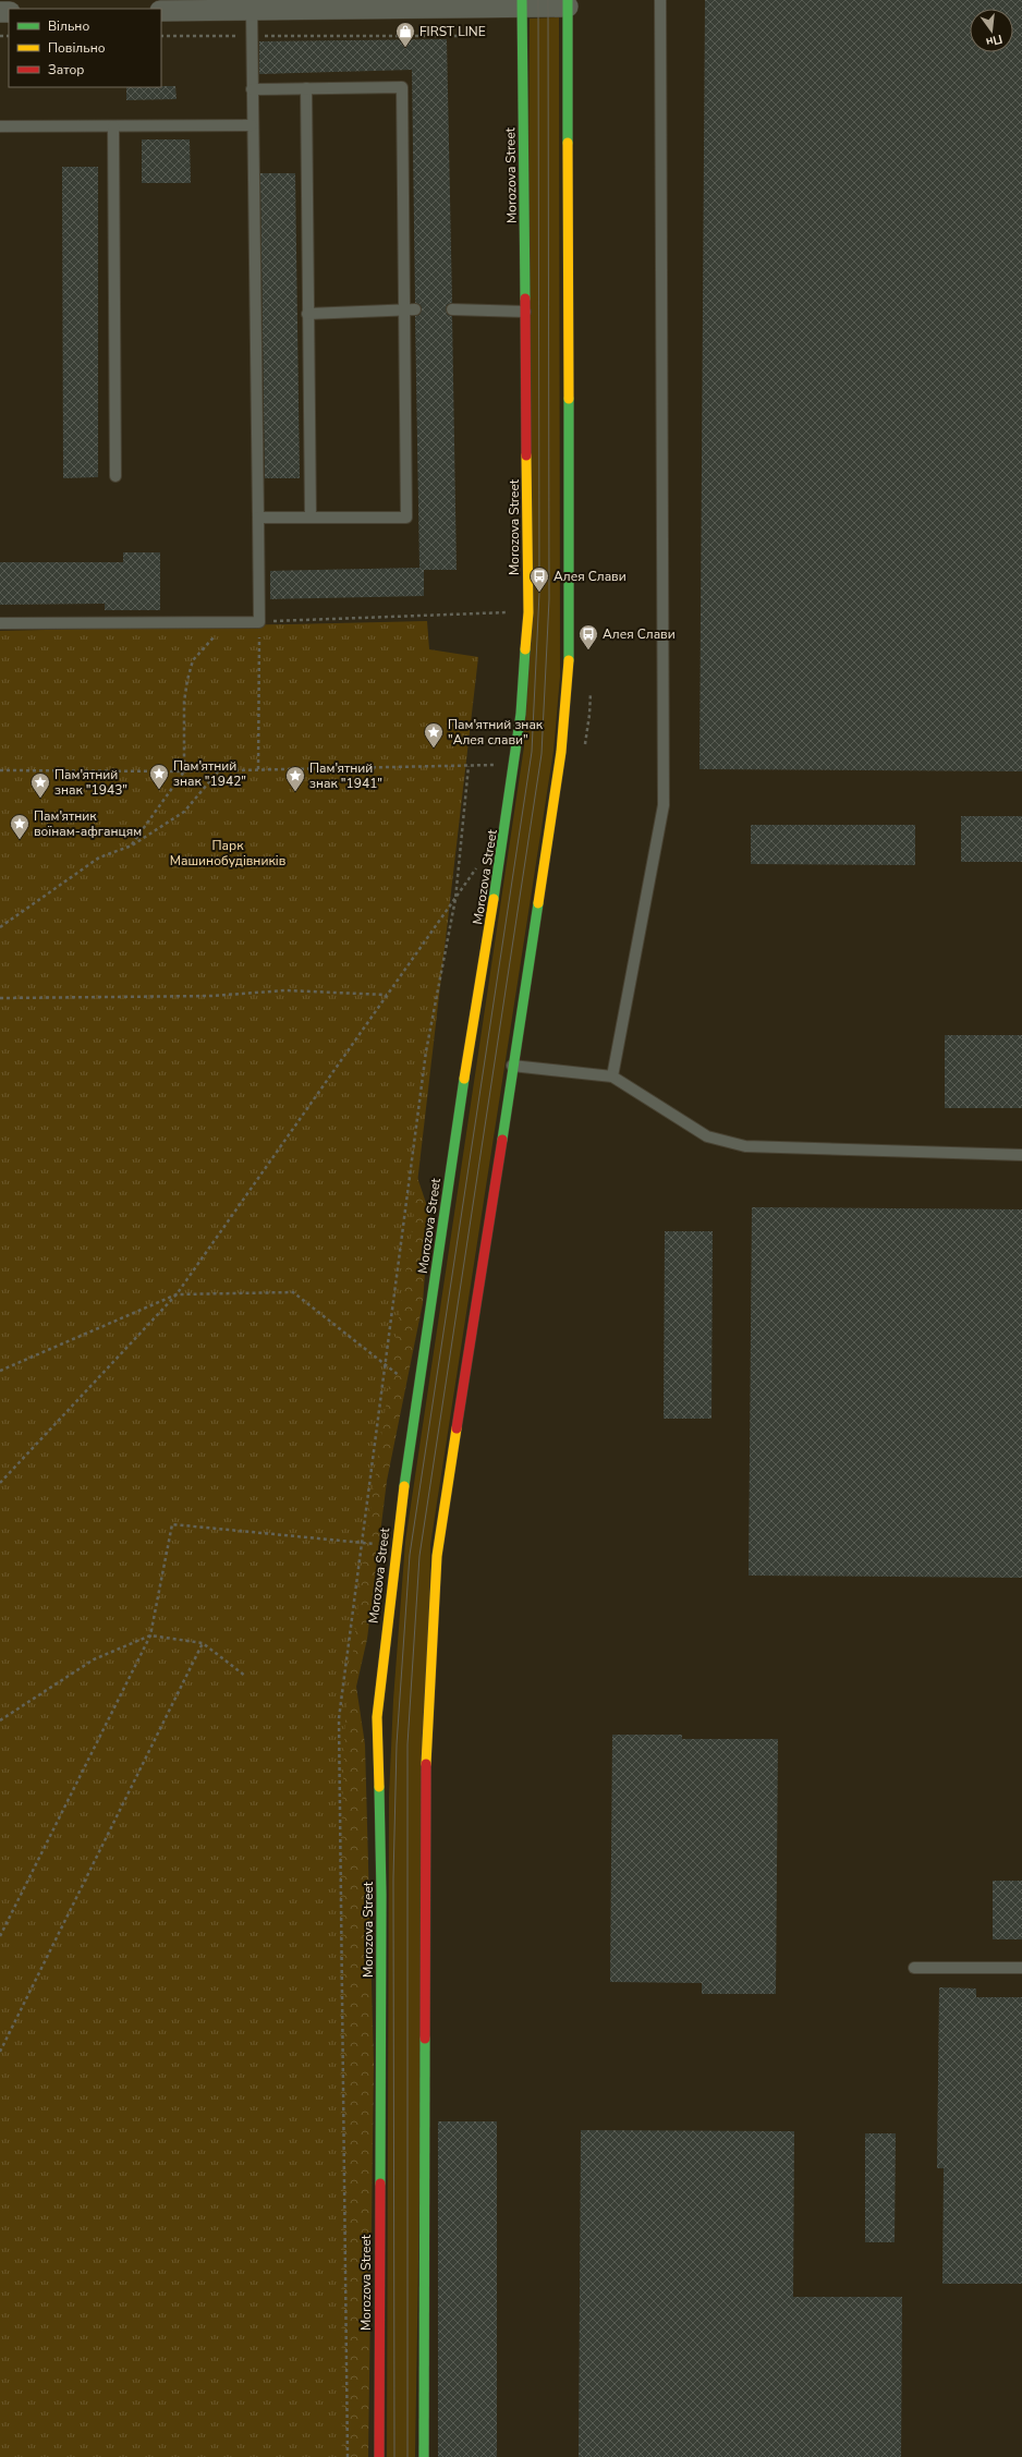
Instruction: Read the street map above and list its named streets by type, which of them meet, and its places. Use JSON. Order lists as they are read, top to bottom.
{
  "streets": {
    "main road": ["Morozova Street"]
  },
  "parks": ["Парк Машинобудівників"],
  "places": {
    "shop": ["FIRST LINE"],
    "bus stop": ["Алея Слави", "Aлея Слави"],
    "place": [
      "Пам'ятний знак \"Алея слави\"",
      "Пам'ятний знак \"1942\"",
      "Пам'ятний знак \"1941\"",
      "Пам'ятний знак \"1943\"",
      "Пам'ятник воїнам-афганцям"
    ]
  },
  "legend": ["Вільно", "Повільно", "Затор"],
  "north": "bottom"
}
